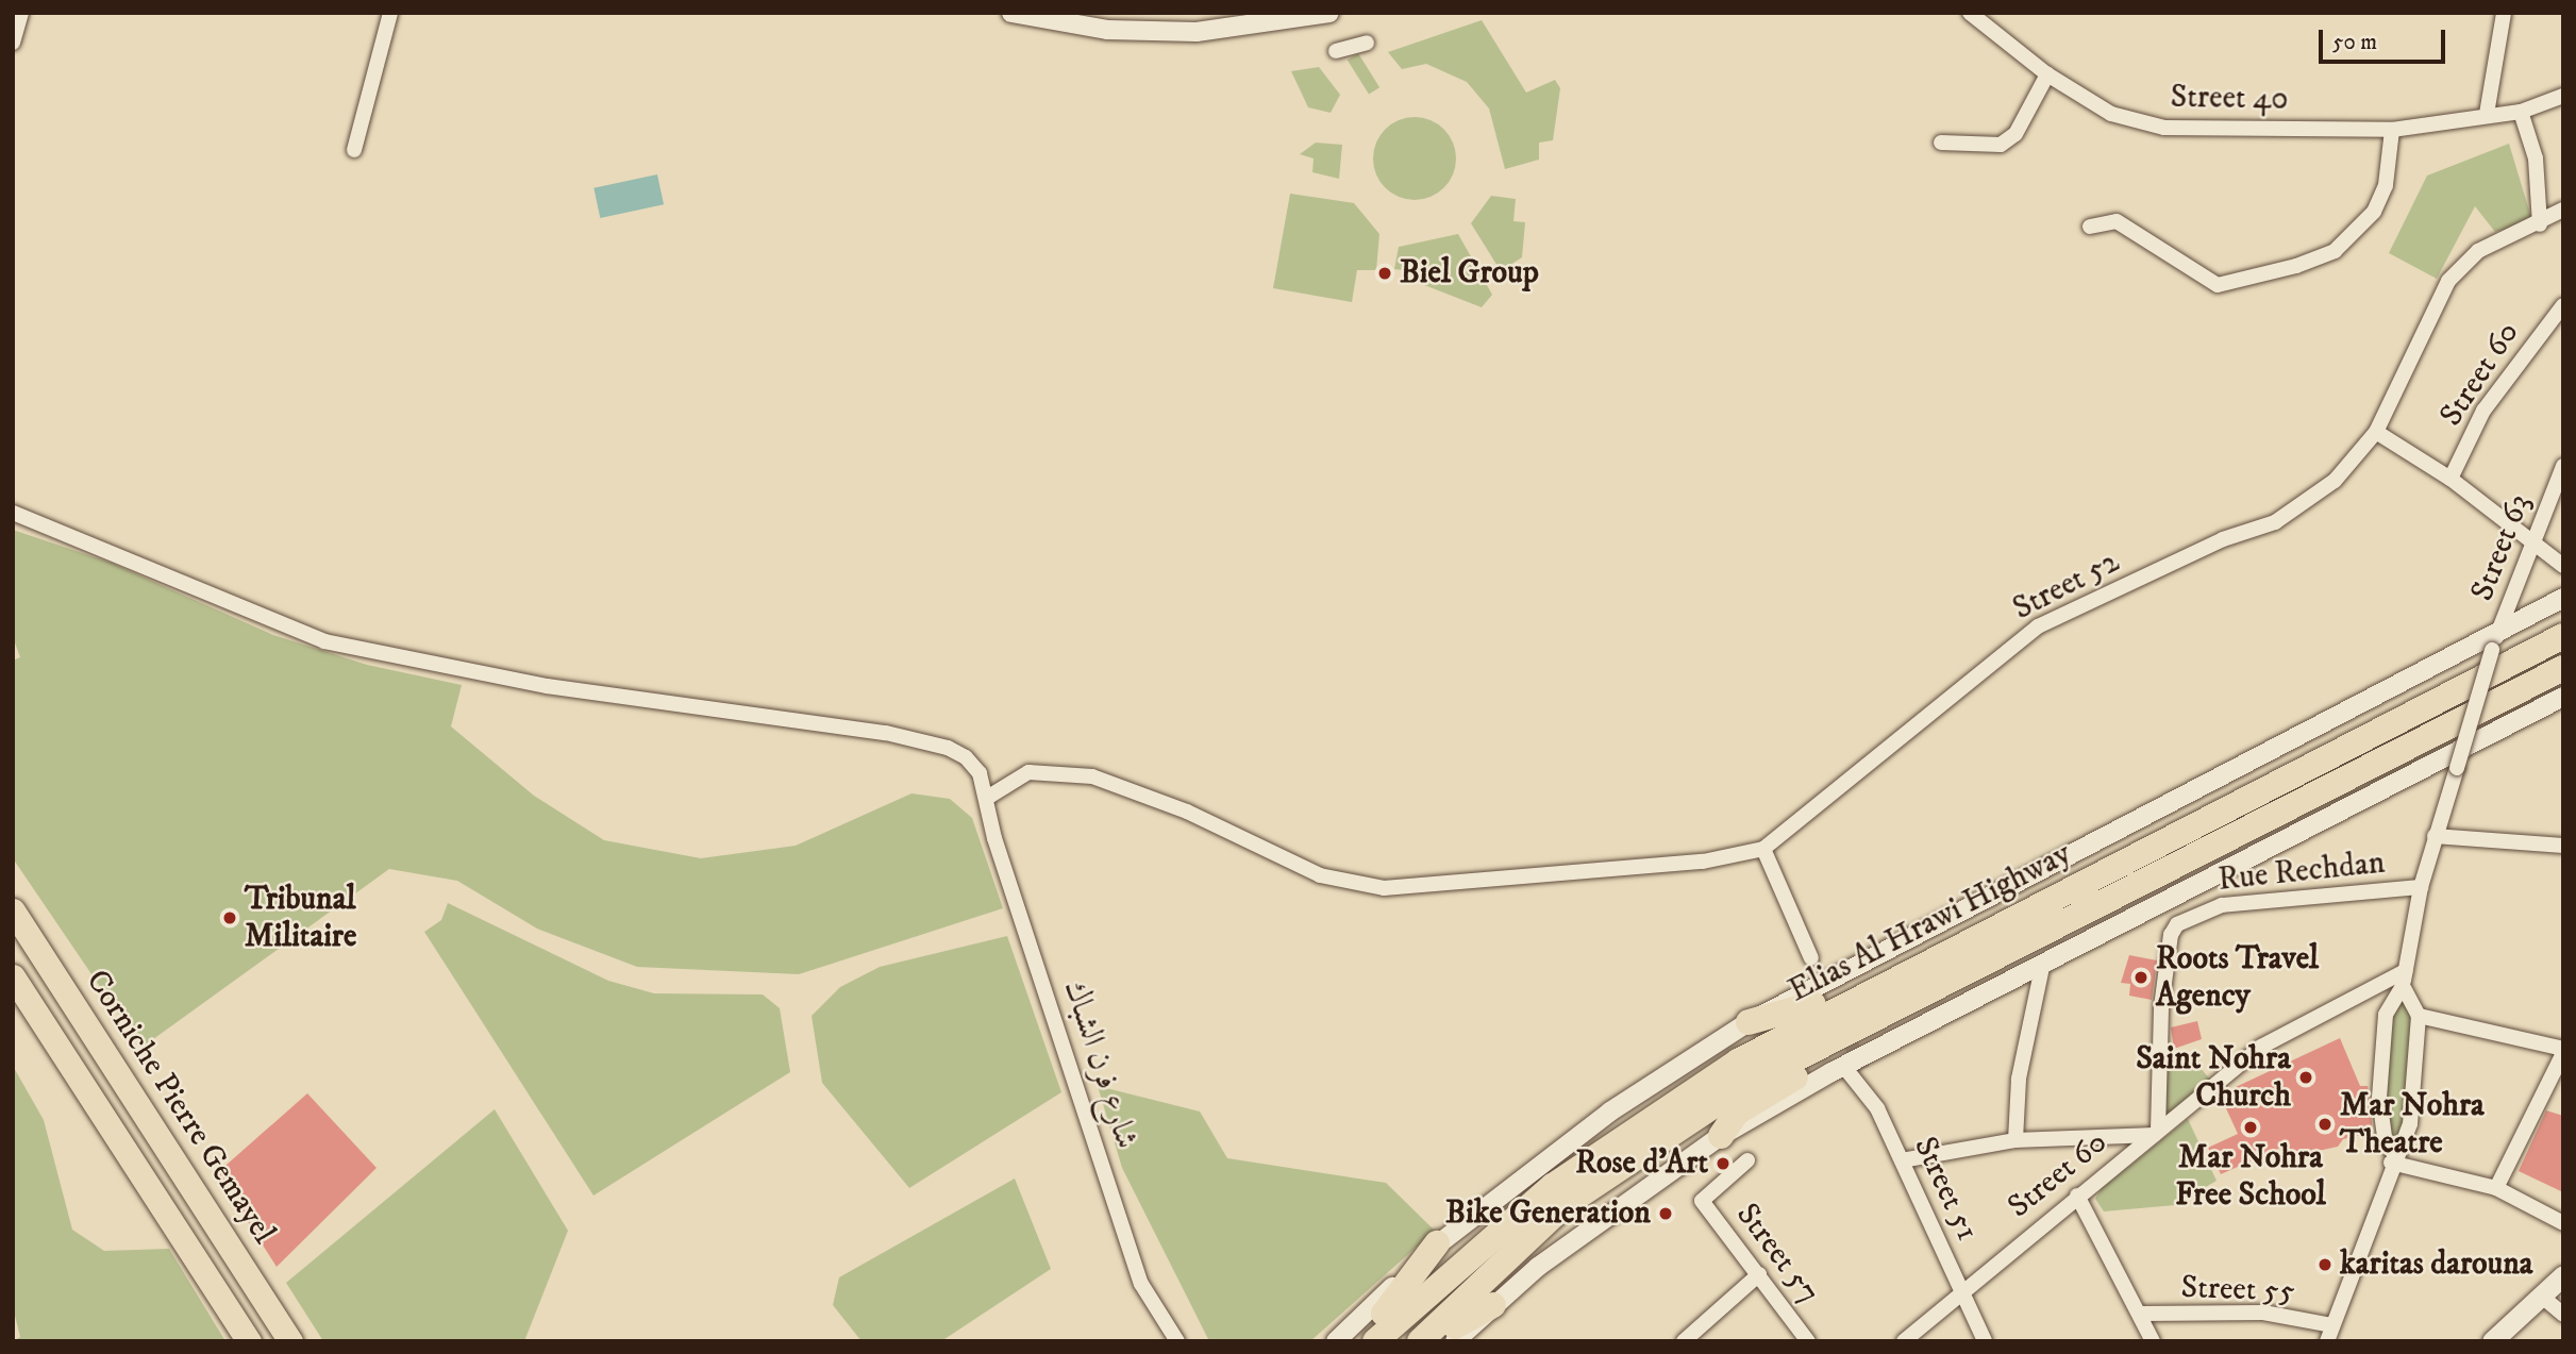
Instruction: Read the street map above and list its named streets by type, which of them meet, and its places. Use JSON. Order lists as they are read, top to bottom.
{
  "streets": {
    "highway": ["Elias Al Hrawi Highway", "Corniche Pierre Gemayel"],
    "street": [
      "Street 40",
      "Street 60",
      "Street 63",
      "Street 52",
      "Rue Rechdan",
      "شارع فرن الشباك",
      "Street 51",
      "Street 57",
      "Street 55"
    ]
  },
  "crossings": [
    ["Street 60", "Street 63"],
    ["Street 60", "Rue Rechdan"],
    ["Street 60", "Street 51"],
    ["Street 63", "Rue Rechdan"],
    ["Street 63", "Elias Al Hrawi Highway"]
  ],
  "places": [
    "Biel Group",
    "Tribunal Militaire",
    "Roots Travel Agency",
    "Saint Nohra Church",
    "Mar Nohra Theatre",
    "Mar Nohra Free School",
    "Rose d'Art",
    "Bike Generation",
    "karitas darouna"
  ],
  "scale_bar": "50 m"
}
